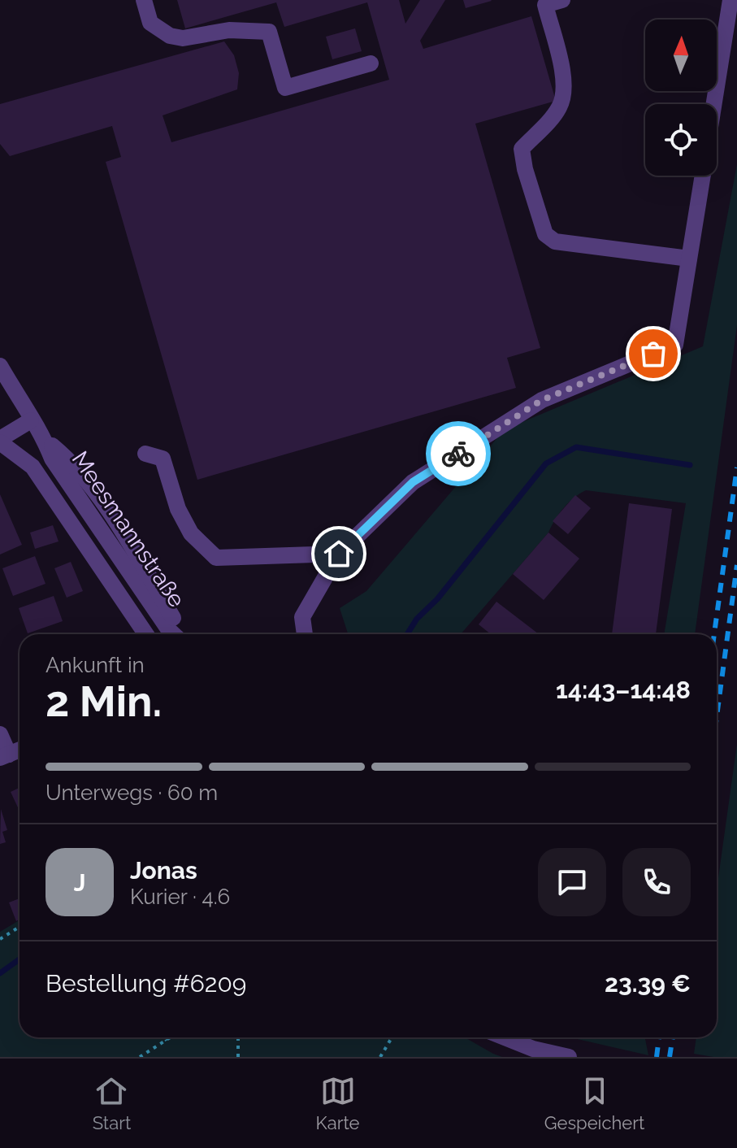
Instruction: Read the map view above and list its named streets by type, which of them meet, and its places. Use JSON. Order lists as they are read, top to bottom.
{
  "streets": {
    "street": ["Meesmannstraße"]
  },
  "north": "top",
  "page": {
    "heading": ["2 Min.", "Ankunft in", "14:43–14:48"],
    "panel": [
      "Jonas",
      "Kurier · 4.6",
      "Bestellung #6209",
      "23.39 €"
    ],
    "bar": "Unterwegs · 60 m",
    "round": "J",
    "tabs": ["Start", "Karte", "Gespeichert"]
  }
}
